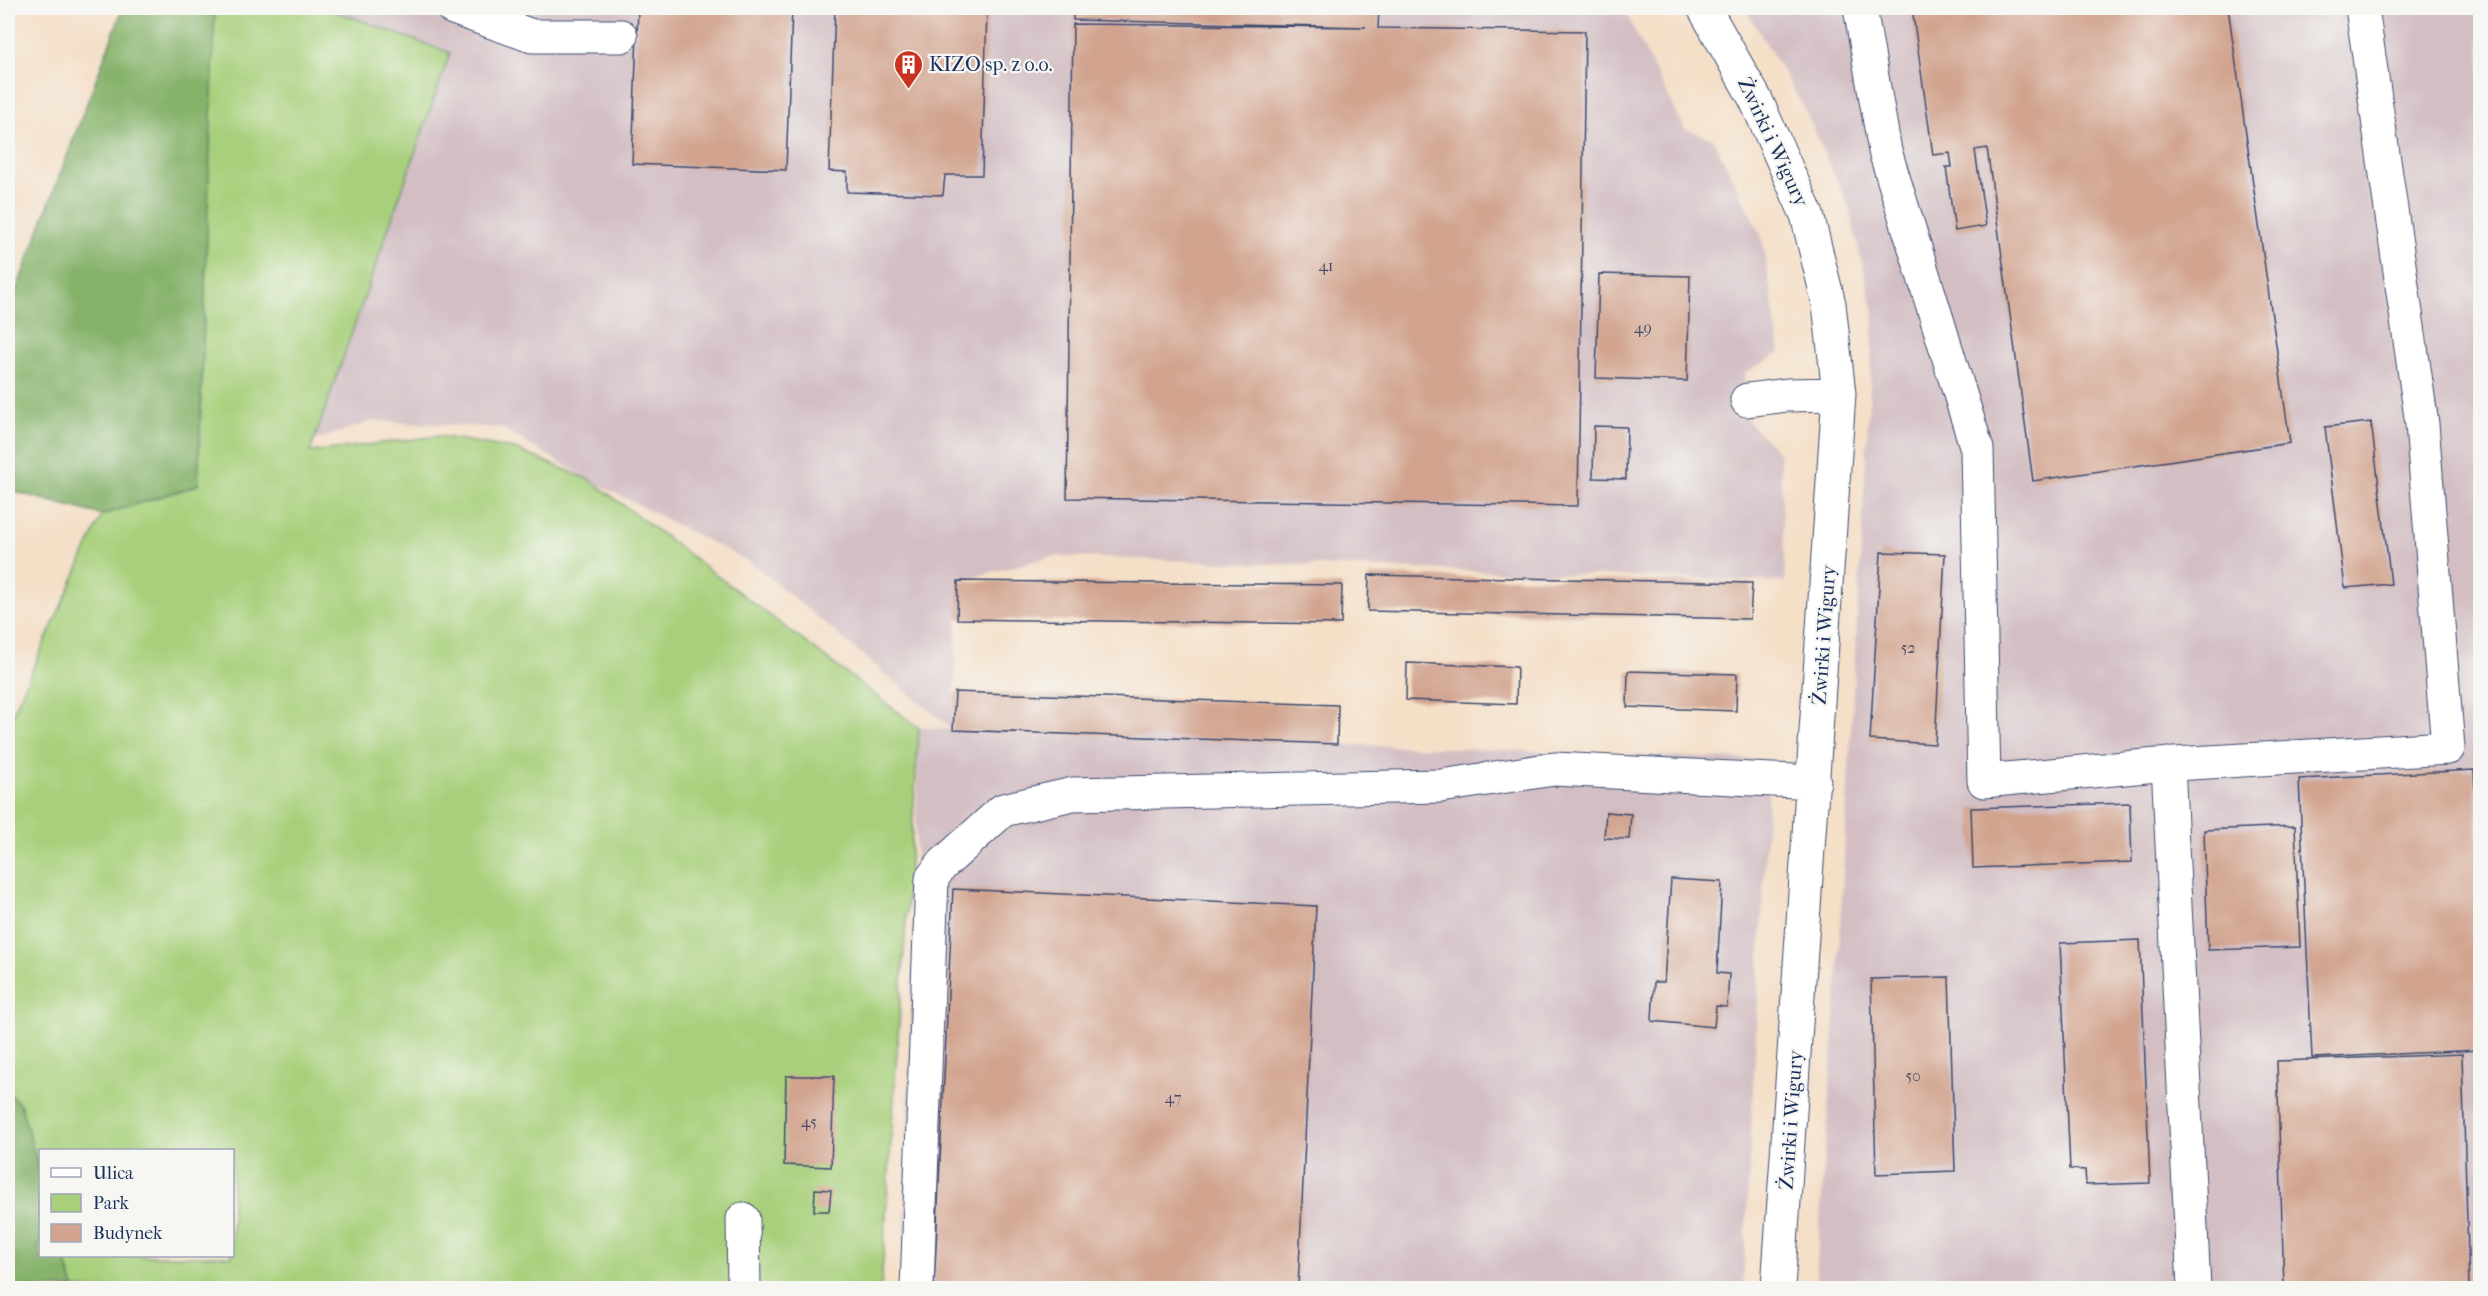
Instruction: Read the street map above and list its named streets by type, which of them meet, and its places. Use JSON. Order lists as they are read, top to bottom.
{
  "streets": {
    "street": ["Żwirki i Wigury"]
  },
  "places": {
    "building": ["KIZO sp. z o.o."]
  },
  "house_numbers": [
    "41",
    "49",
    "52",
    "50",
    "47",
    "45"
  ],
  "legend": ["Ulica", "Park", "Budynek"]
}
